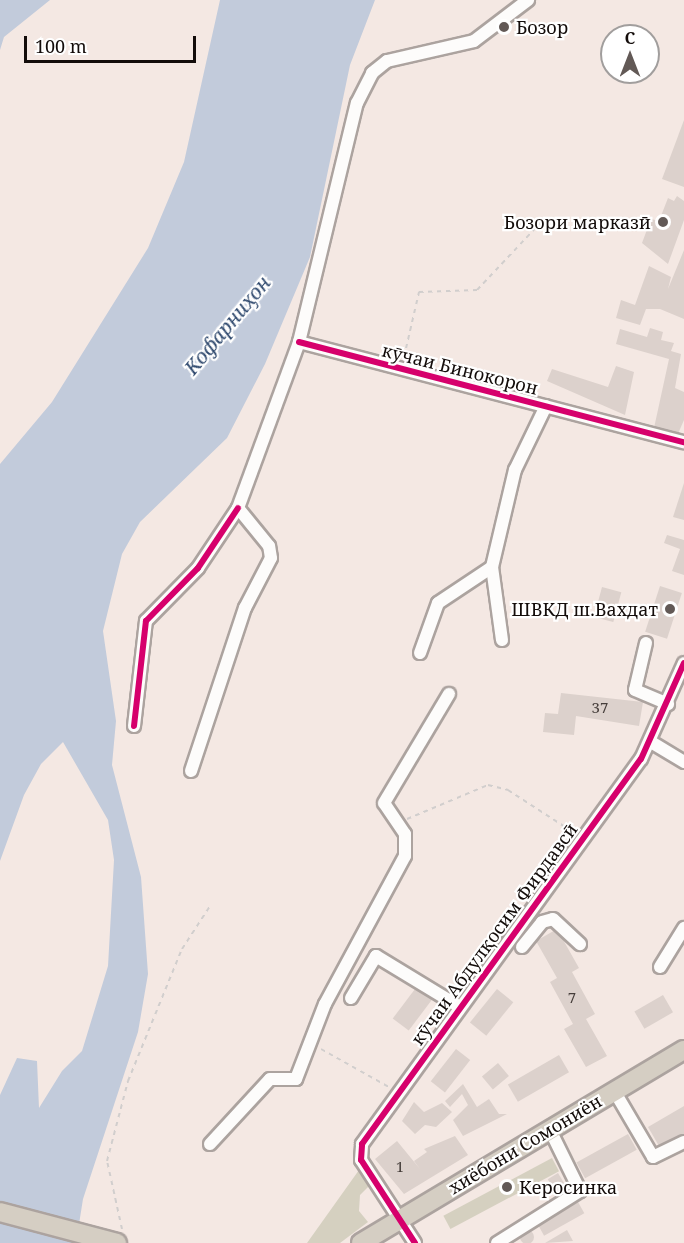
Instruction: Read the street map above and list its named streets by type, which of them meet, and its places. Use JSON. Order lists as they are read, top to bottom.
{
  "streets": {
    "highway": ["хиёбони Сомониён"],
    "street": ["кӯчаи Бинокорон", "кӯчаи Абдулқосим Фирдавсӣ"]
  },
  "crossings": [
    ["кӯчаи Абдулқосим Фирдавсӣ", "хиёбони Сомониён"]
  ],
  "water": ["Кофарниҳон"],
  "places": [
    "Бозор",
    "Бозори марказӣ",
    "ШВКД ш.Вахдат",
    "Керосинка"
  ],
  "house_numbers": ["37", "7", "1"],
  "scale_bar": "100 m",
  "north": "top"
}
